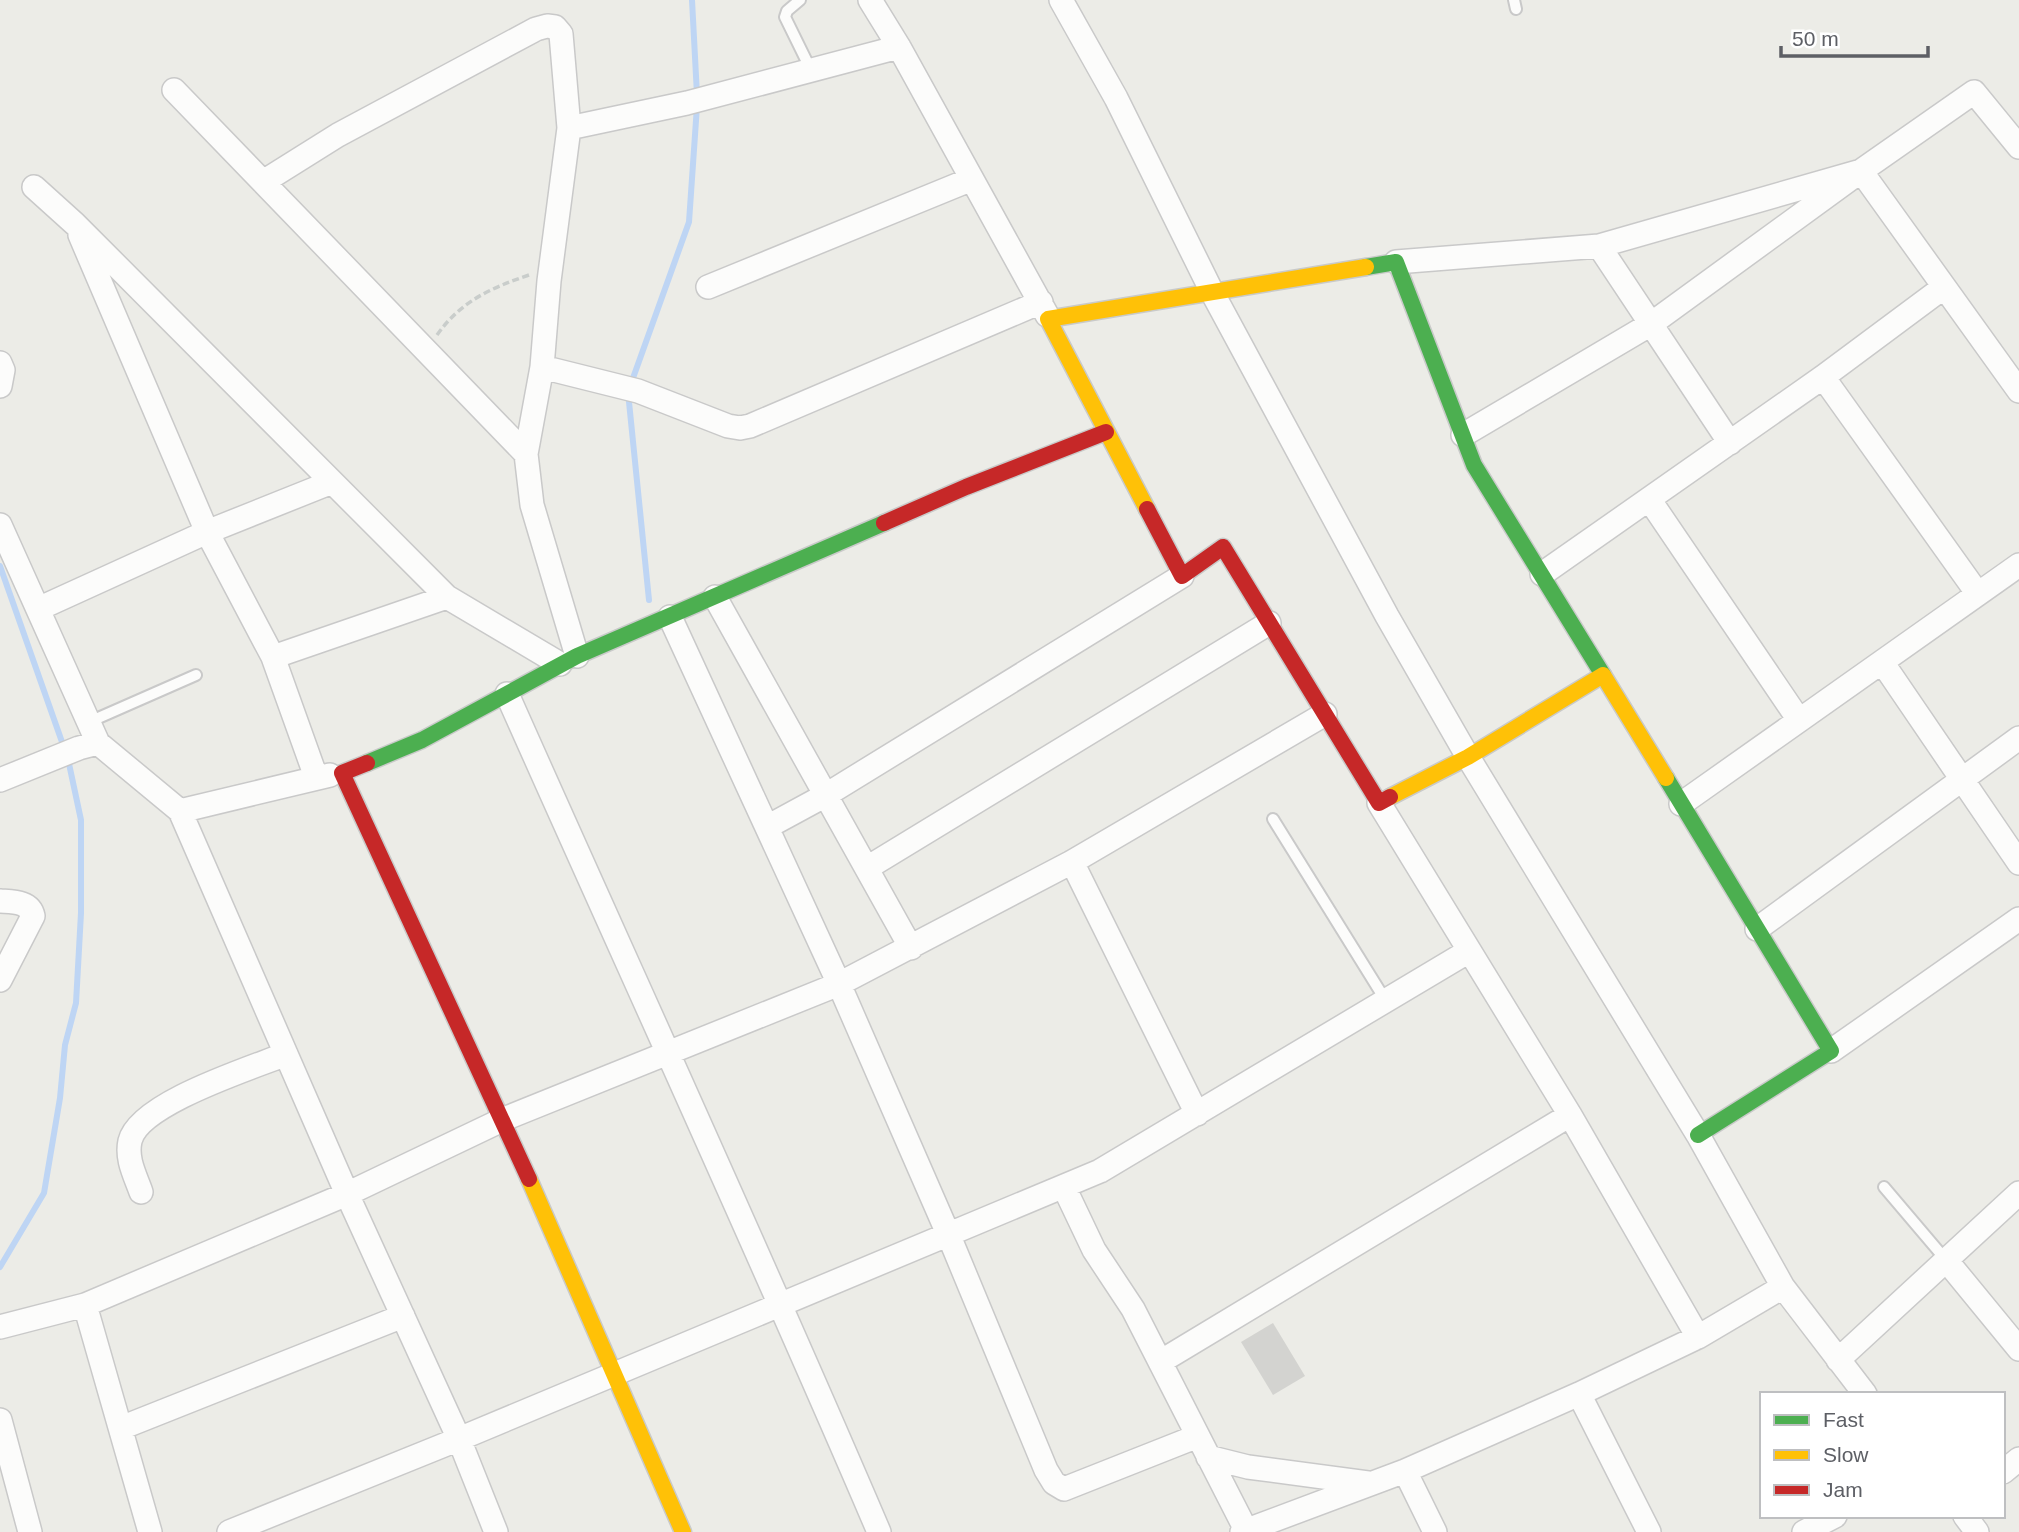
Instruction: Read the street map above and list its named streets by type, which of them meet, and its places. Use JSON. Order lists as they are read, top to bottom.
{
  "legend": ["Fast", "Slow", "Jam"],
  "scale_bar": "50 m"
}
